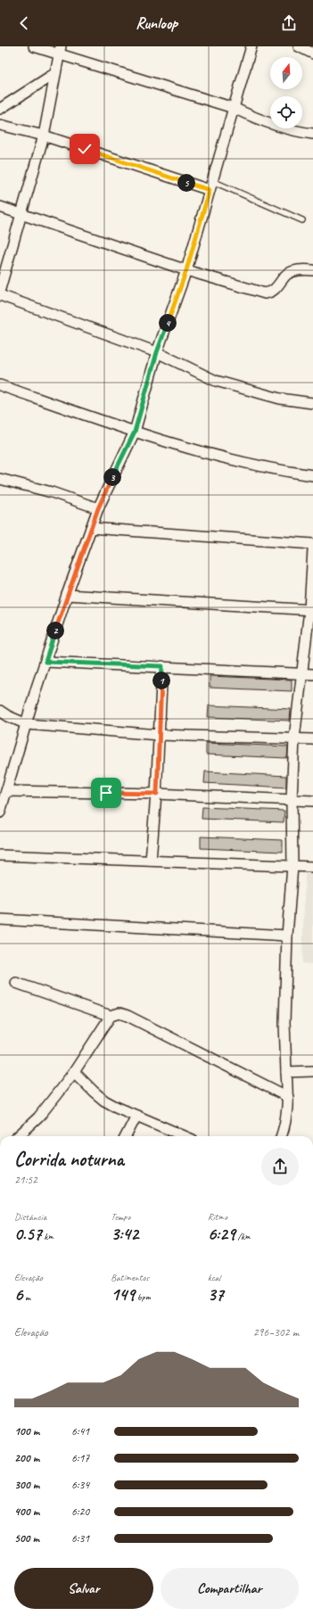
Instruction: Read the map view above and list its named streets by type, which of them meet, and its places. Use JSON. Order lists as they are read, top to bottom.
{
  "north": "top",
  "page": {
    "header": "Runloop",
    "pins": [
      "5",
      "4",
      "3",
      "2",
      "1"
    ],
    "heading": ["Corrida noturna", "21:52"],
    "stats": [
      ["Distância", "0.57 km"],
      ["Tempo", "3:42"],
      ["Ritmo", "6:29 /km"],
      ["Elevação", "6 m"],
      ["Batimentos", "149 bpm"],
      ["kcal", "37"]
    ],
    "chart": ["Elevação", "296–302 m"],
    "list": [
      {
        "name": "100 m",
        "note": "6:41"
      },
      {
        "name": "200 m",
        "note": "6:17"
      },
      {
        "name": "300 m",
        "note": "6:34"
      },
      {
        "name": "400 m",
        "note": "6:20"
      },
      {
        "name": "500 m",
        "note": "6:31"
      }
    ],
    "buttons": ["Salvar", "Compartilhar"]
  }
}
